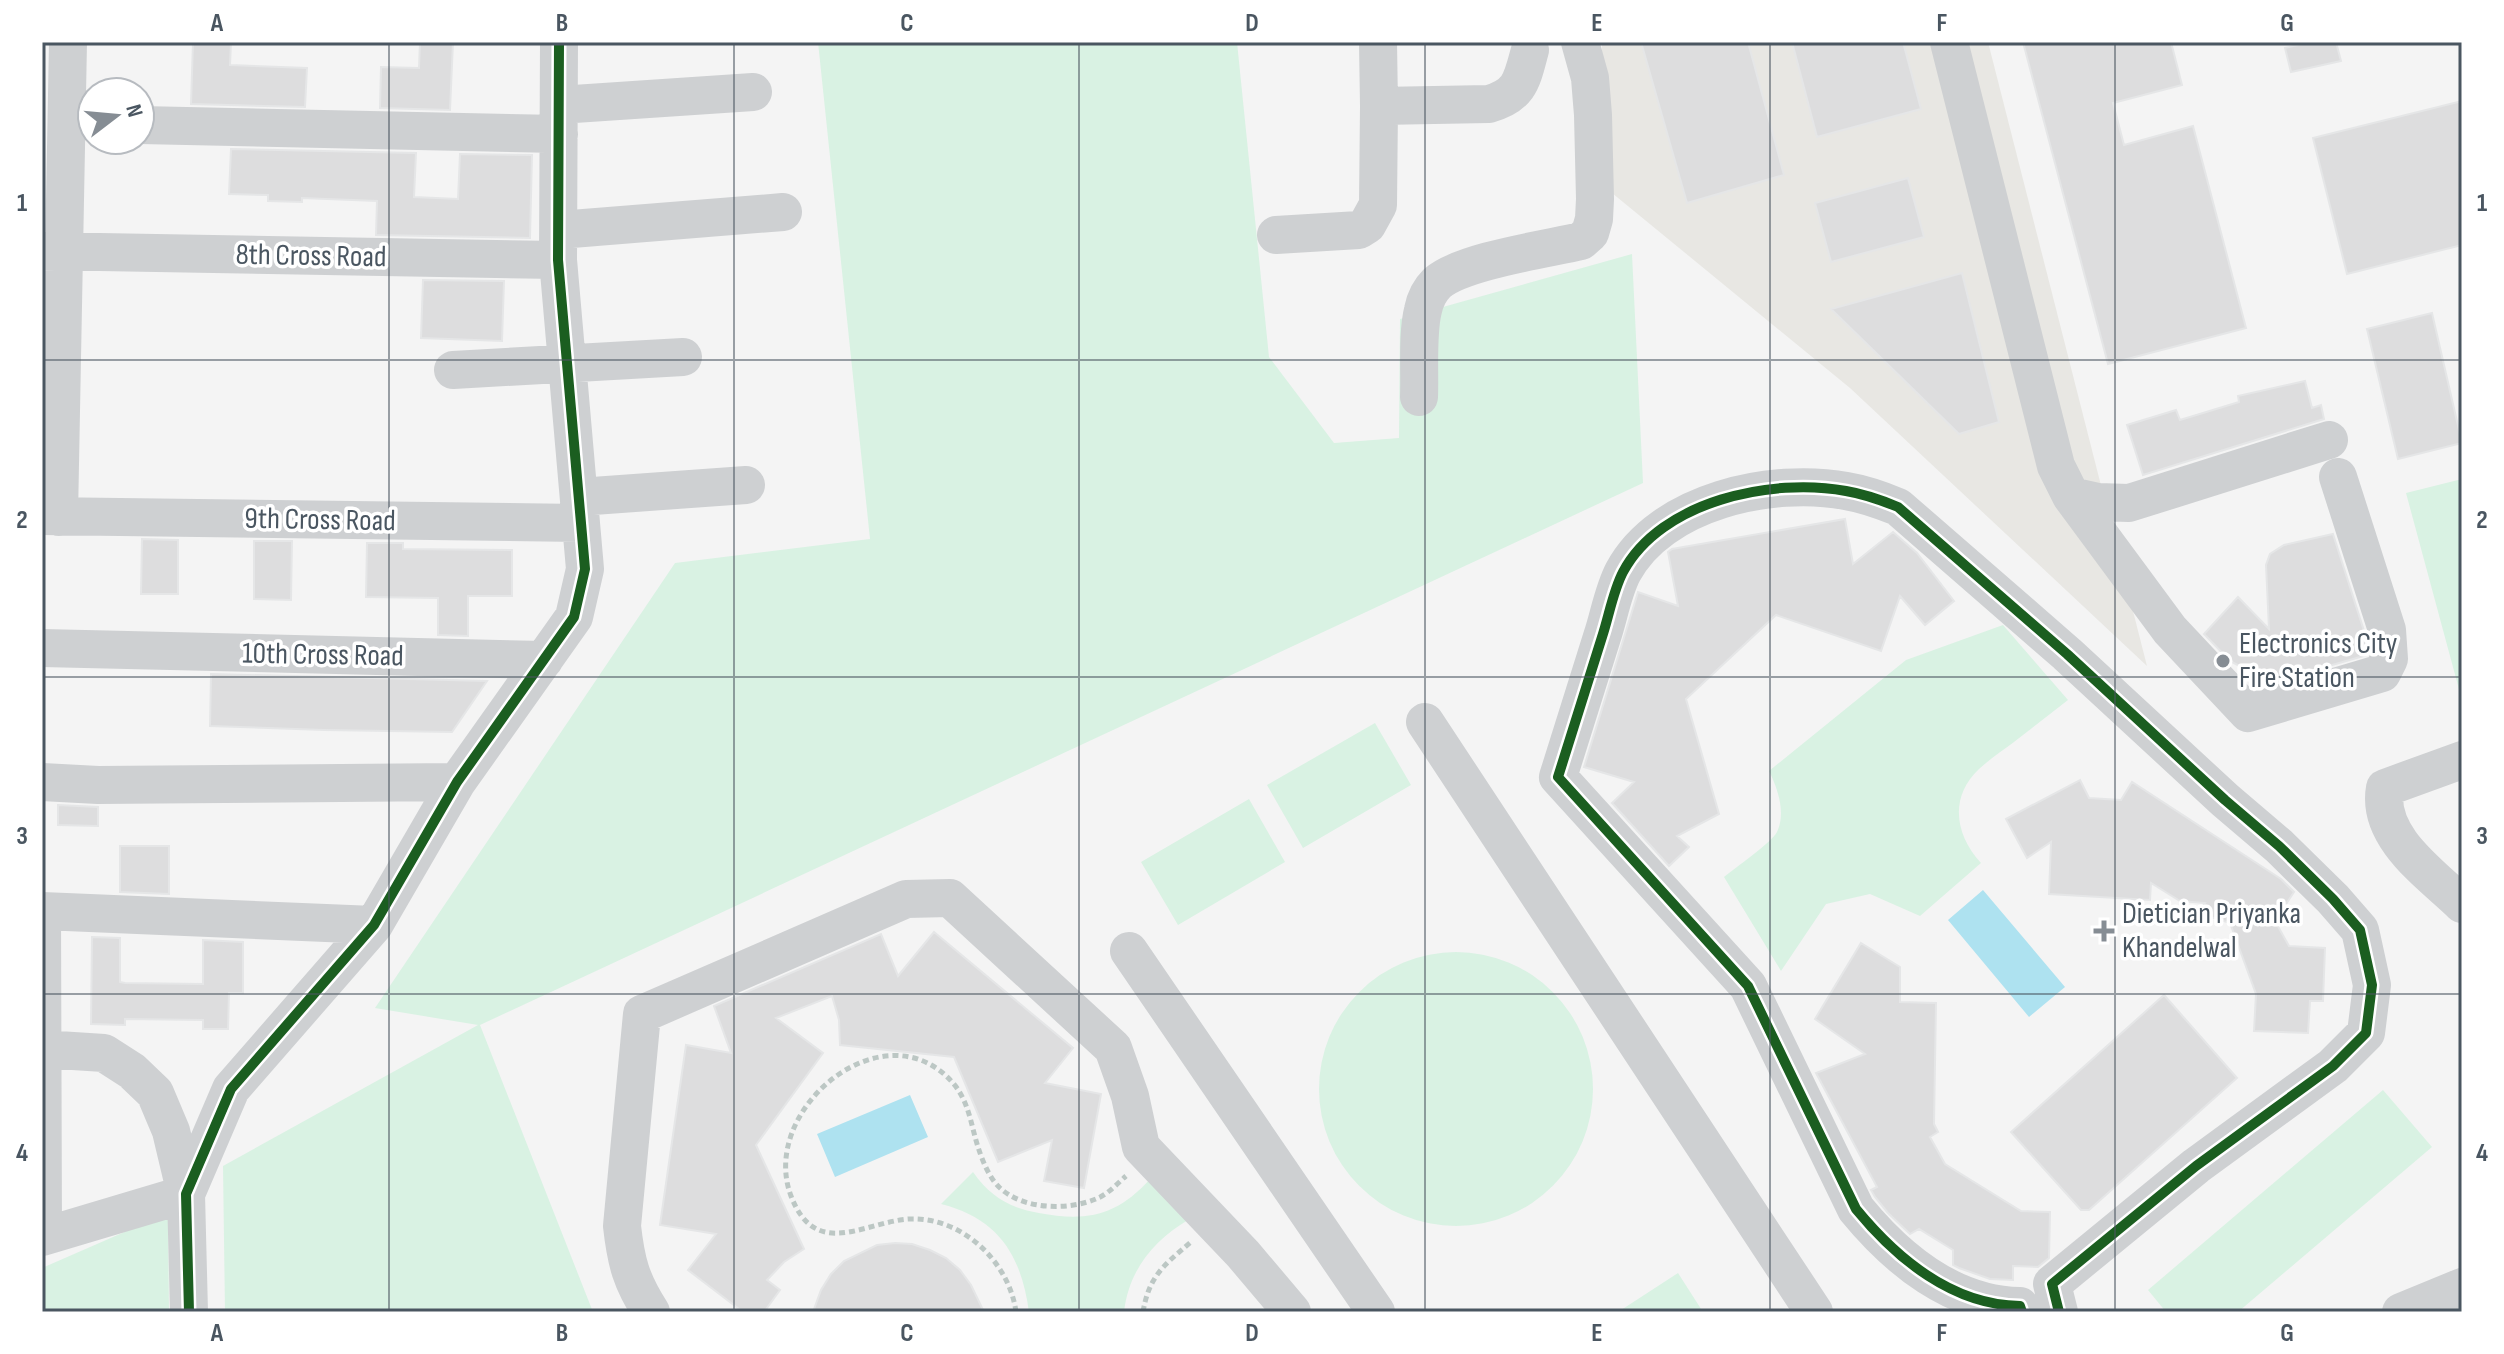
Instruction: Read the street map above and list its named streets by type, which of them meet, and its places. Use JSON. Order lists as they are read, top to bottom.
{
  "streets": {
    "street": ["8th Cross Road", "9th Cross Road", "10th Cross Road"]
  },
  "places": {
    "other": ["Electronics City Fire Station"],
    "health": ["Dietician Priyanka Khandelwal"]
  },
  "north": "right",
  "grid": {
    "columns": [
      "A",
      "B",
      "C",
      "D",
      "E",
      "F",
      "G"
    ],
    "rows": [
      "1",
      "2",
      "3",
      "4"
    ]
  }
}
